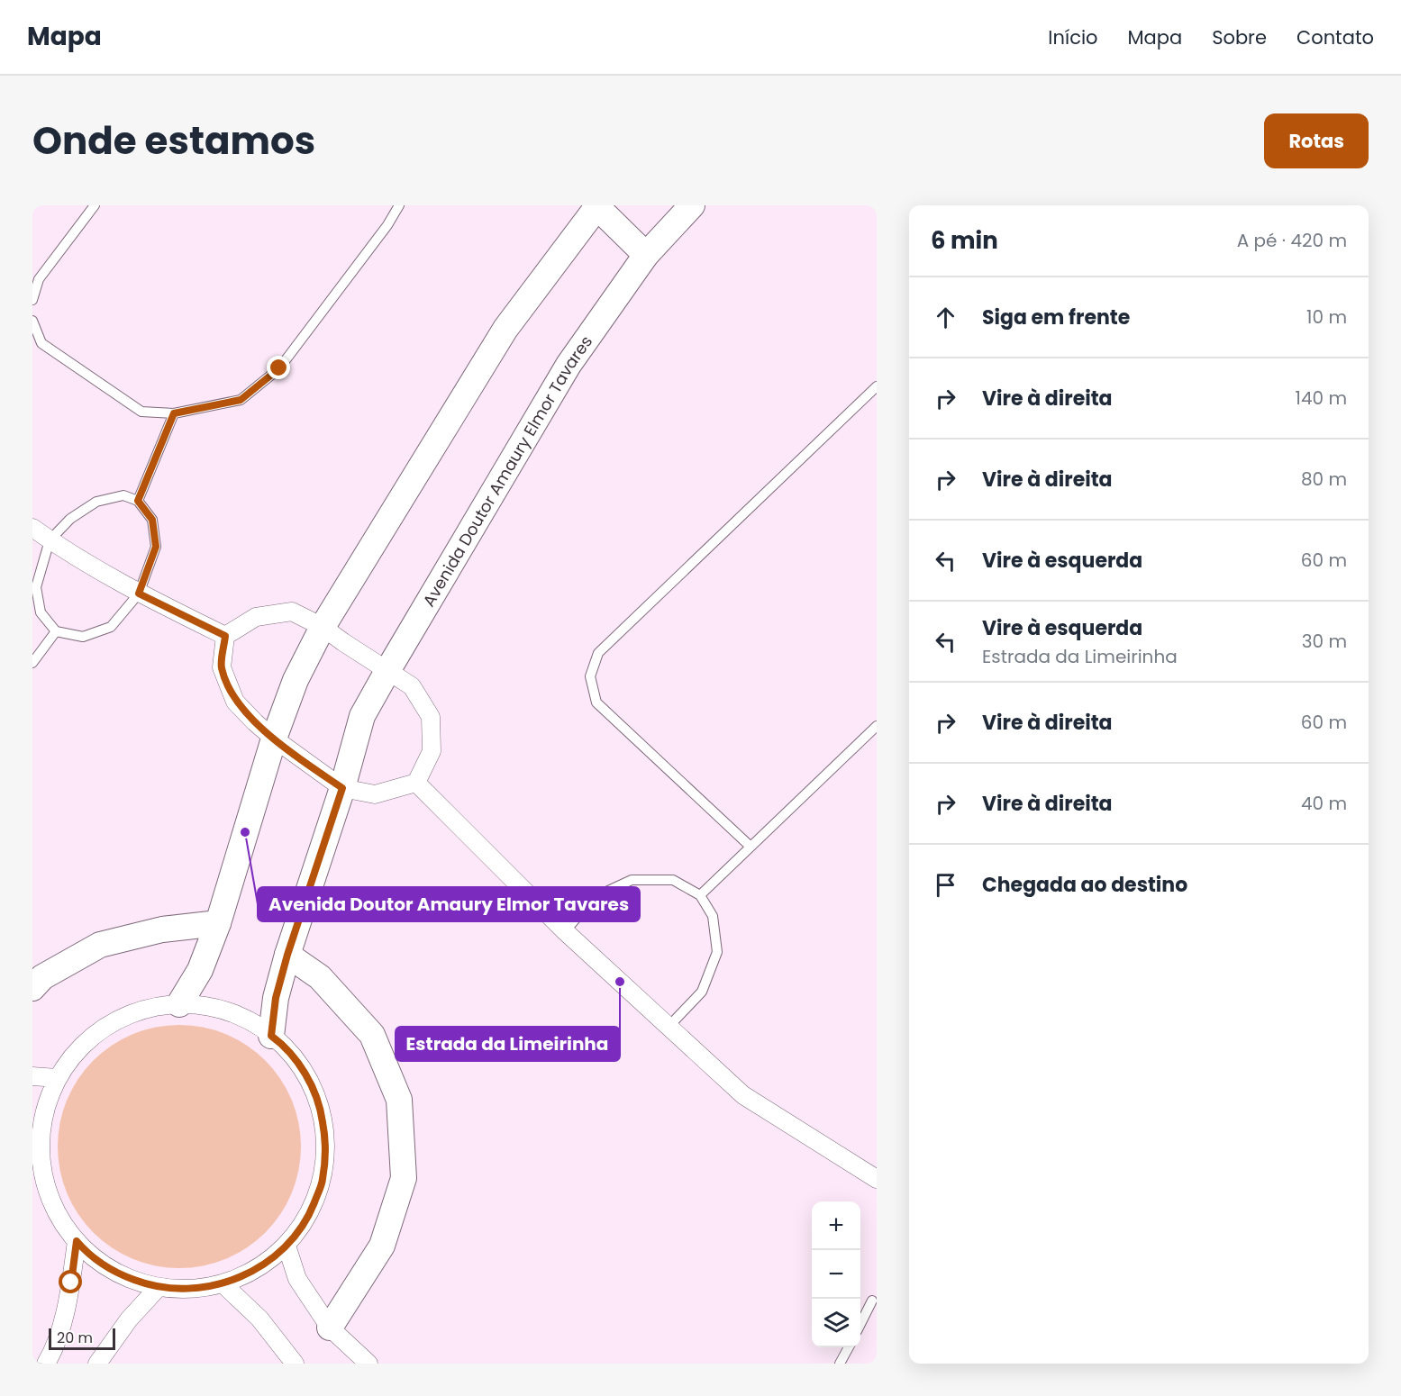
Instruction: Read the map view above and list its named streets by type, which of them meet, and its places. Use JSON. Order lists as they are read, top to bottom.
{
  "streets": {
    "street": ["Avenida Doutor Amaury Elmor Tavares"]
  },
  "places": ["Avenida Doutor Amaury Elmor Tavares", "Estrada da Limeirinha"],
  "scale_bar": "20 m",
  "page": {
    "header": "Mapa",
    "nav": [
      "Início",
      "Mapa",
      "Sobre",
      "Contato"
    ],
    "title": "Onde estamos",
    "buttons": "Rotas",
    "heading": ["6 min", "A pé · 420 m"],
    "list": [
      ["Siga em frente", "10 m"],
      ["Vire à direita", "140 m"],
      ["Vire à direita", "80 m"],
      ["Vire à esquerda", "60 m"],
      ["Vire à esquerda", "Estrada da Limeirinha", "30 m"],
      ["Vire à direita", "60 m"],
      ["Vire à direita", "40 m"],
      "Chegada ao destino"
    ],
    "map_buttons": ["+", "−"],
    "scale": "20 m"
  }
}
